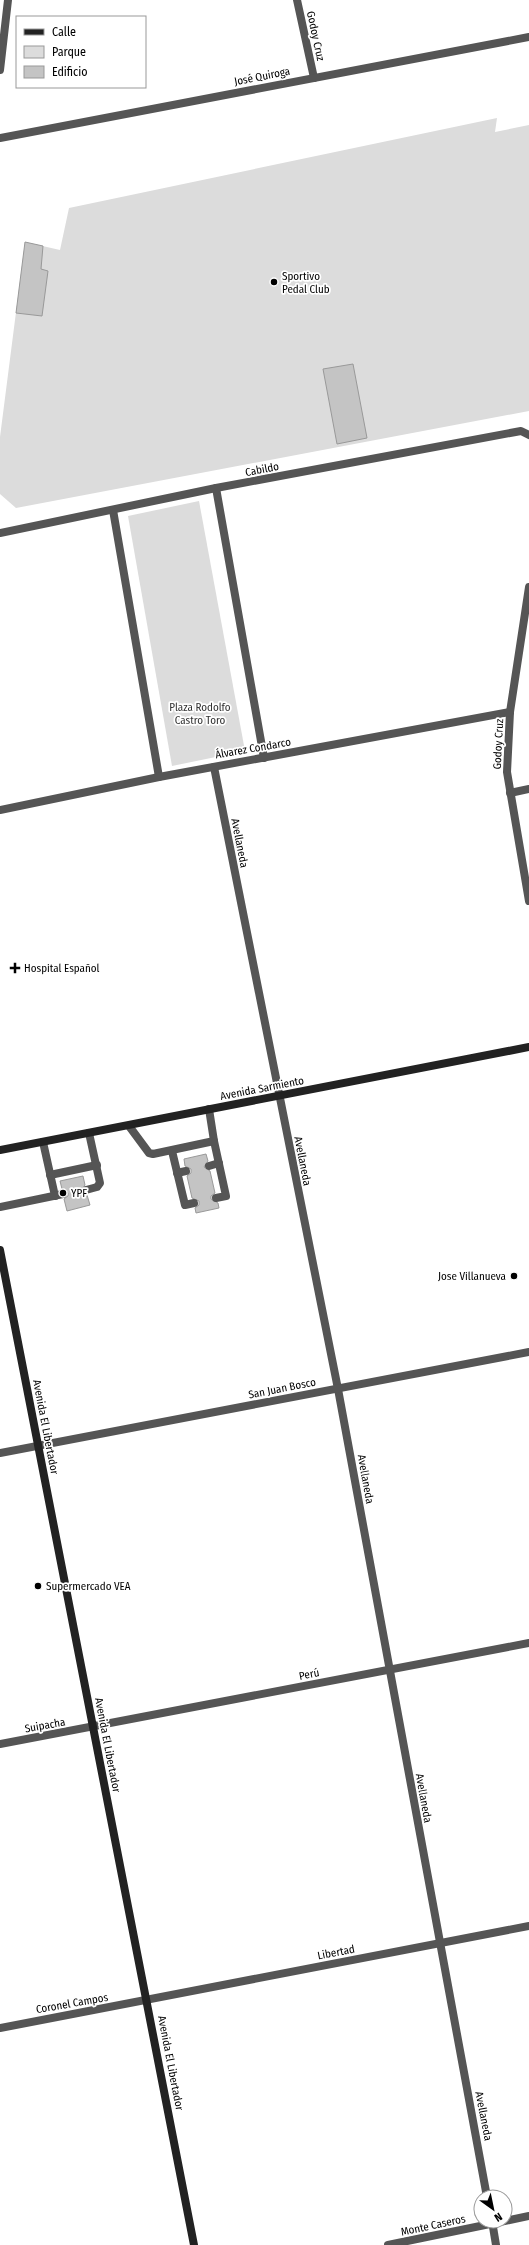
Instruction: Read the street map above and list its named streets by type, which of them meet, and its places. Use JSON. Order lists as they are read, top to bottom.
{
  "streets": {
    "main road": ["Avenida Sarmiento", "Avenida El Libertador"],
    "street": [
      "Godoy Cruz",
      "José Quiroga",
      "Cabildo",
      "Álvarez Condarco",
      "Avellaneda",
      "San Juan Bosco",
      "Perú",
      "Suipacha",
      "Libertad",
      "Coronel Campos",
      "Monte Caseros"
    ]
  },
  "crossings": [
    ["Godoy Cruz", "José Quiroga"],
    ["Godoy Cruz", "Álvarez Condarco"],
    ["Álvarez Condarco", "Avellaneda"],
    ["Avellaneda", "Avenida Sarmiento"],
    ["Avellaneda", "San Juan Bosco"],
    ["Avellaneda", "Perú"],
    ["Avellaneda", "Libertad"],
    ["San Juan Bosco", "Avenida El Libertador"],
    ["Avenida El Libertador", "Perú"],
    ["Avenida El Libertador", "Suipacha"],
    ["Avenida El Libertador", "Libertad"],
    ["Avenida El Libertador", "Coronel Campos"],
    ["Perú", "Suipacha"],
    ["Libertad", "Coronel Campos"]
  ],
  "parks": ["Plaza Rodolfo Castro Toro"],
  "places": {
    "other": [
      "Sportivo Pedal Club",
      "YPF",
      "Jose Villanueva",
      "Supermercado VEA"
    ],
    "health": ["Hospital Español"]
  },
  "legend": ["Calle", "Parque", "Edificio"],
  "north": "bottom right"
}
